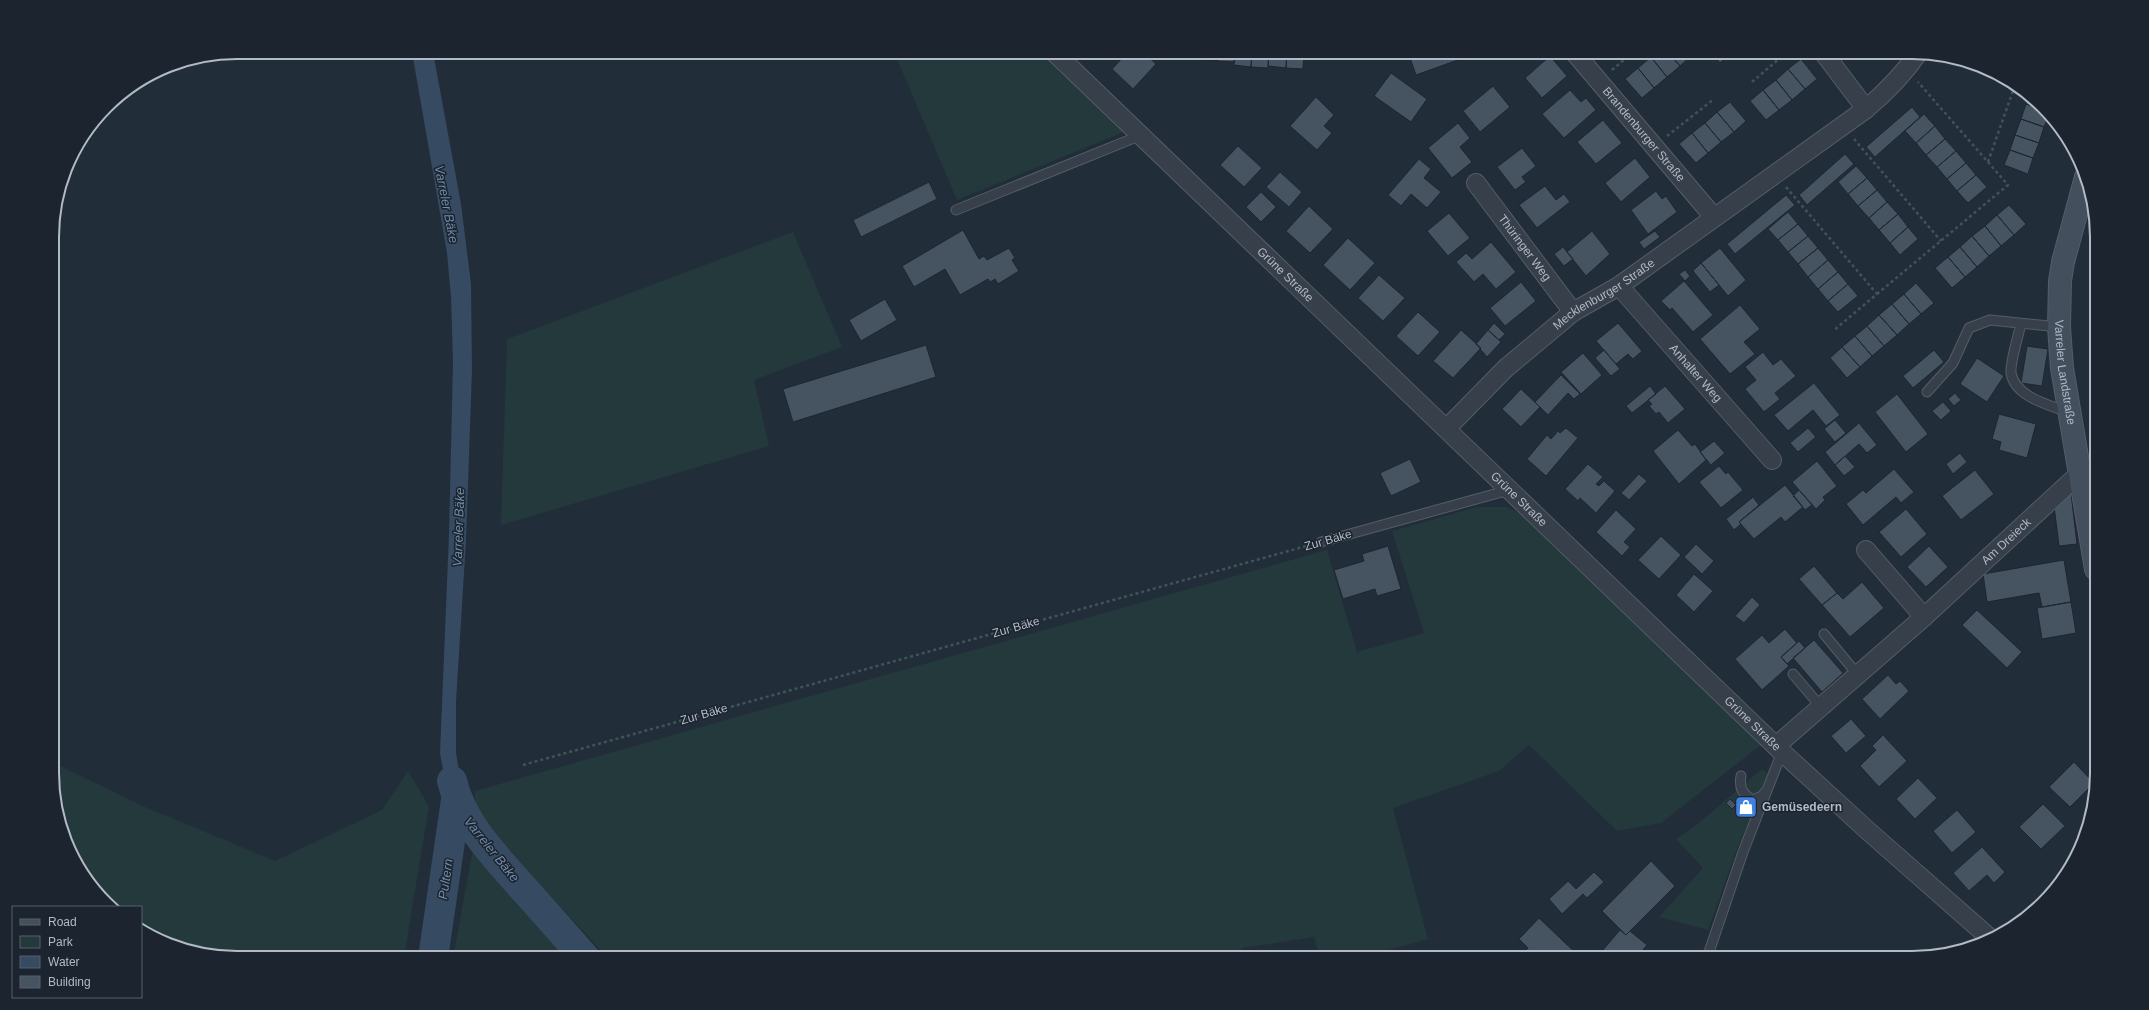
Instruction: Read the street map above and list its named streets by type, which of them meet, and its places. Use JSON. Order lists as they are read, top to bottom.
{
  "streets": {
    "main road": ["Varreler Landstraße"],
    "street": [
      "Brandenburger Straße",
      "Thüringer Weg",
      "Grüne Straße",
      "Mecklenburger Straße",
      "Anhalter Weg",
      "Am Dreieck"
    ],
    "lane": ["Zur Bäke"]
  },
  "crossings": [
    ["Brandenburger Straße", "Mecklenburger Straße"],
    ["Thüringer Weg", "Mecklenburger Straße"],
    ["Grüne Straße", "Mecklenburger Straße"],
    ["Grüne Straße", "Zur Bäke"],
    ["Grüne Straße", "Am Dreieck"],
    ["Mecklenburger Straße", "Anhalter Weg"],
    ["Varreler Landstraße", "Am Dreieck"]
  ],
  "water": ["Varreler Bäke", "Pultern"],
  "places": {
    "shop": ["Gemüsedeern"]
  },
  "legend": [
    "Road",
    "Park",
    "Water",
    "Building"
  ]
}
